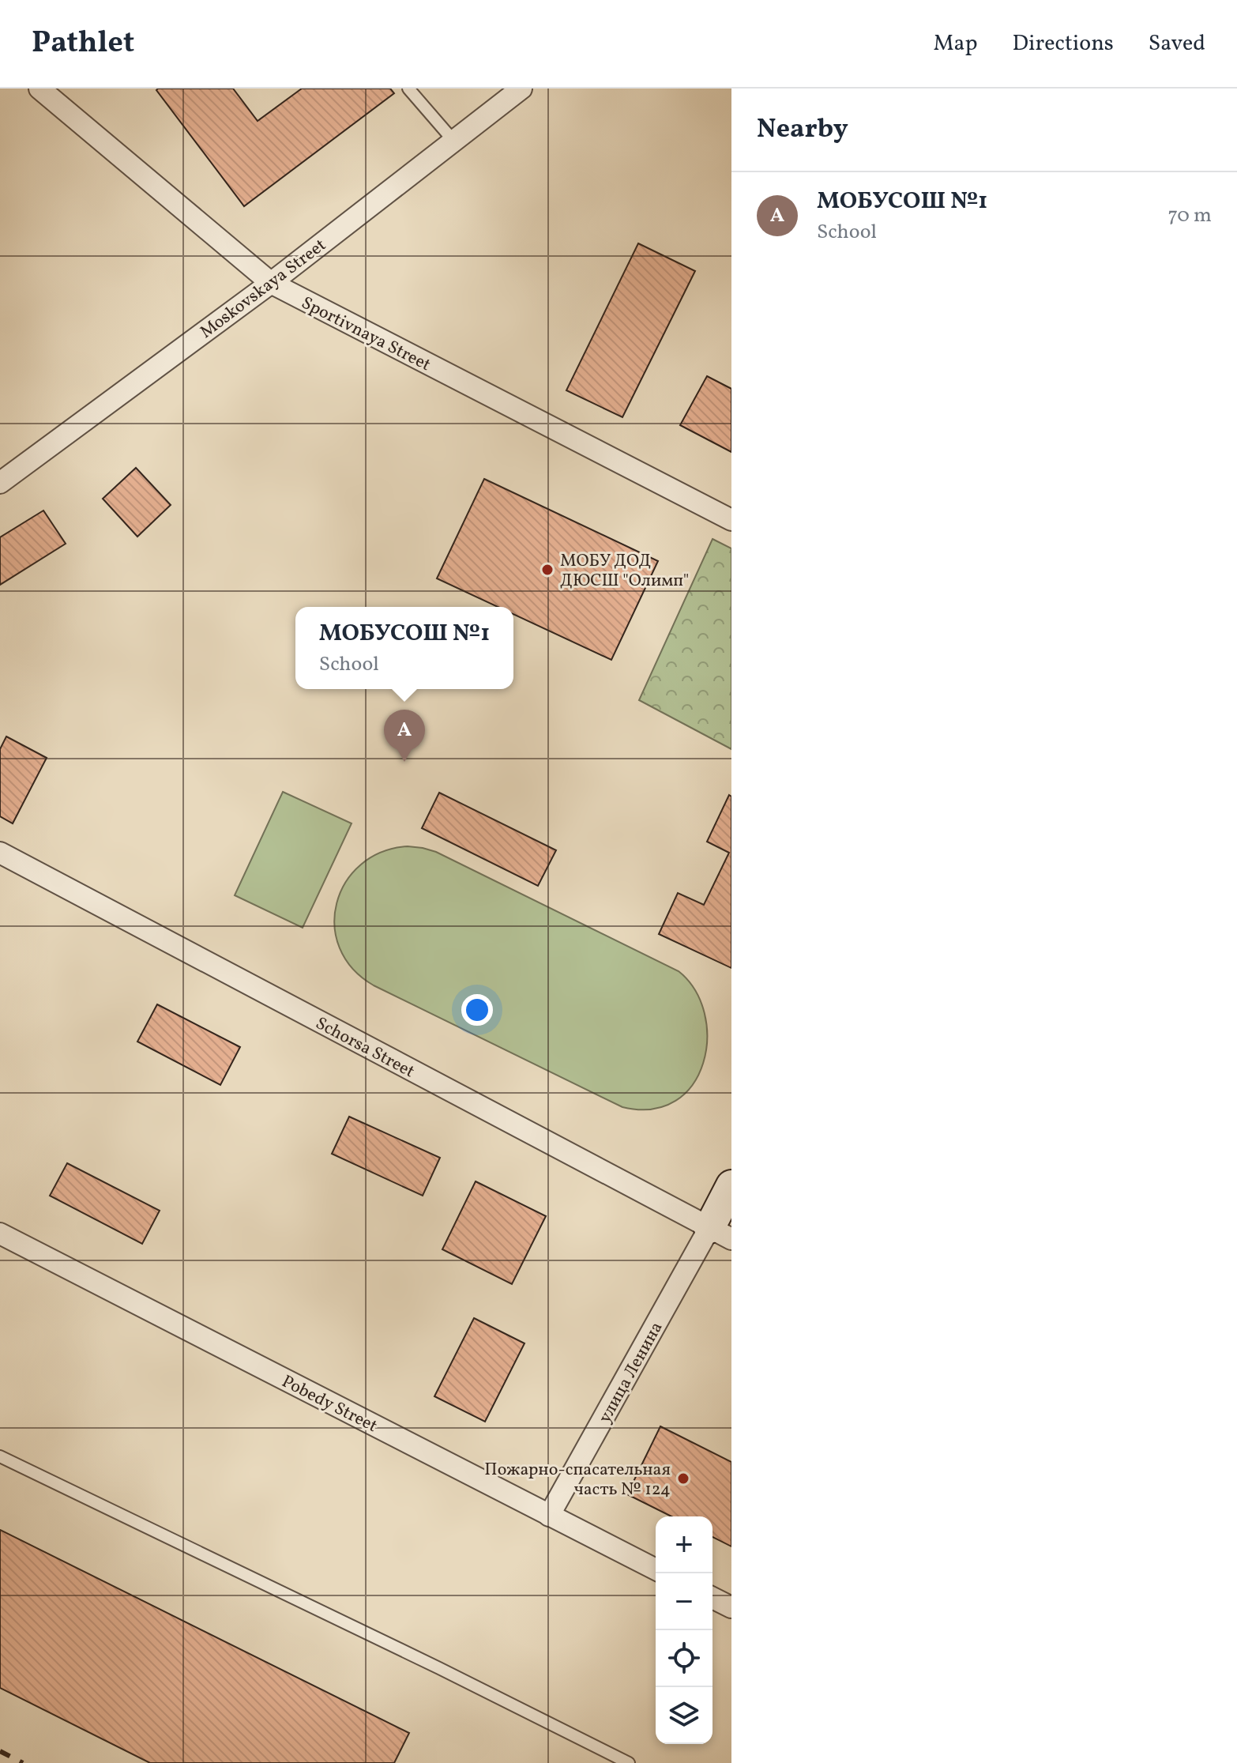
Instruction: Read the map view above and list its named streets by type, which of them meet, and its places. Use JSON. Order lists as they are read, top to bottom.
{
  "streets": {
    "street": [
      "Moskovskaya Street",
      "Sportivnaya Street",
      "Schorsa Street",
      "улица Ленина",
      "Pobedy Street"
    ]
  },
  "crossings": [
    ["Moskovskaya Street", "Sportivnaya Street"],
    ["Schorsa Street", "улица Ленина"],
    ["улица Ленина", "Pobedy Street"]
  ],
  "places": ["МОБУ ДОД ДЮСШ \"Олимп\"", "Пожарно-спасательная часть № 124"],
  "page": {
    "header": "Pathlet",
    "nav": ["Map", "Directions", "Saved"],
    "heading": "Nearby",
    "list": [
      {
        "mark": "A",
        "name": "МОБУСОШ №1",
        "note": "School",
        "value": "70 m"
      }
    ],
    "popup": ["МОБУСОШ №1", "School"],
    "pins": "A",
    "map_buttons": ["+", "−"]
  }
}
